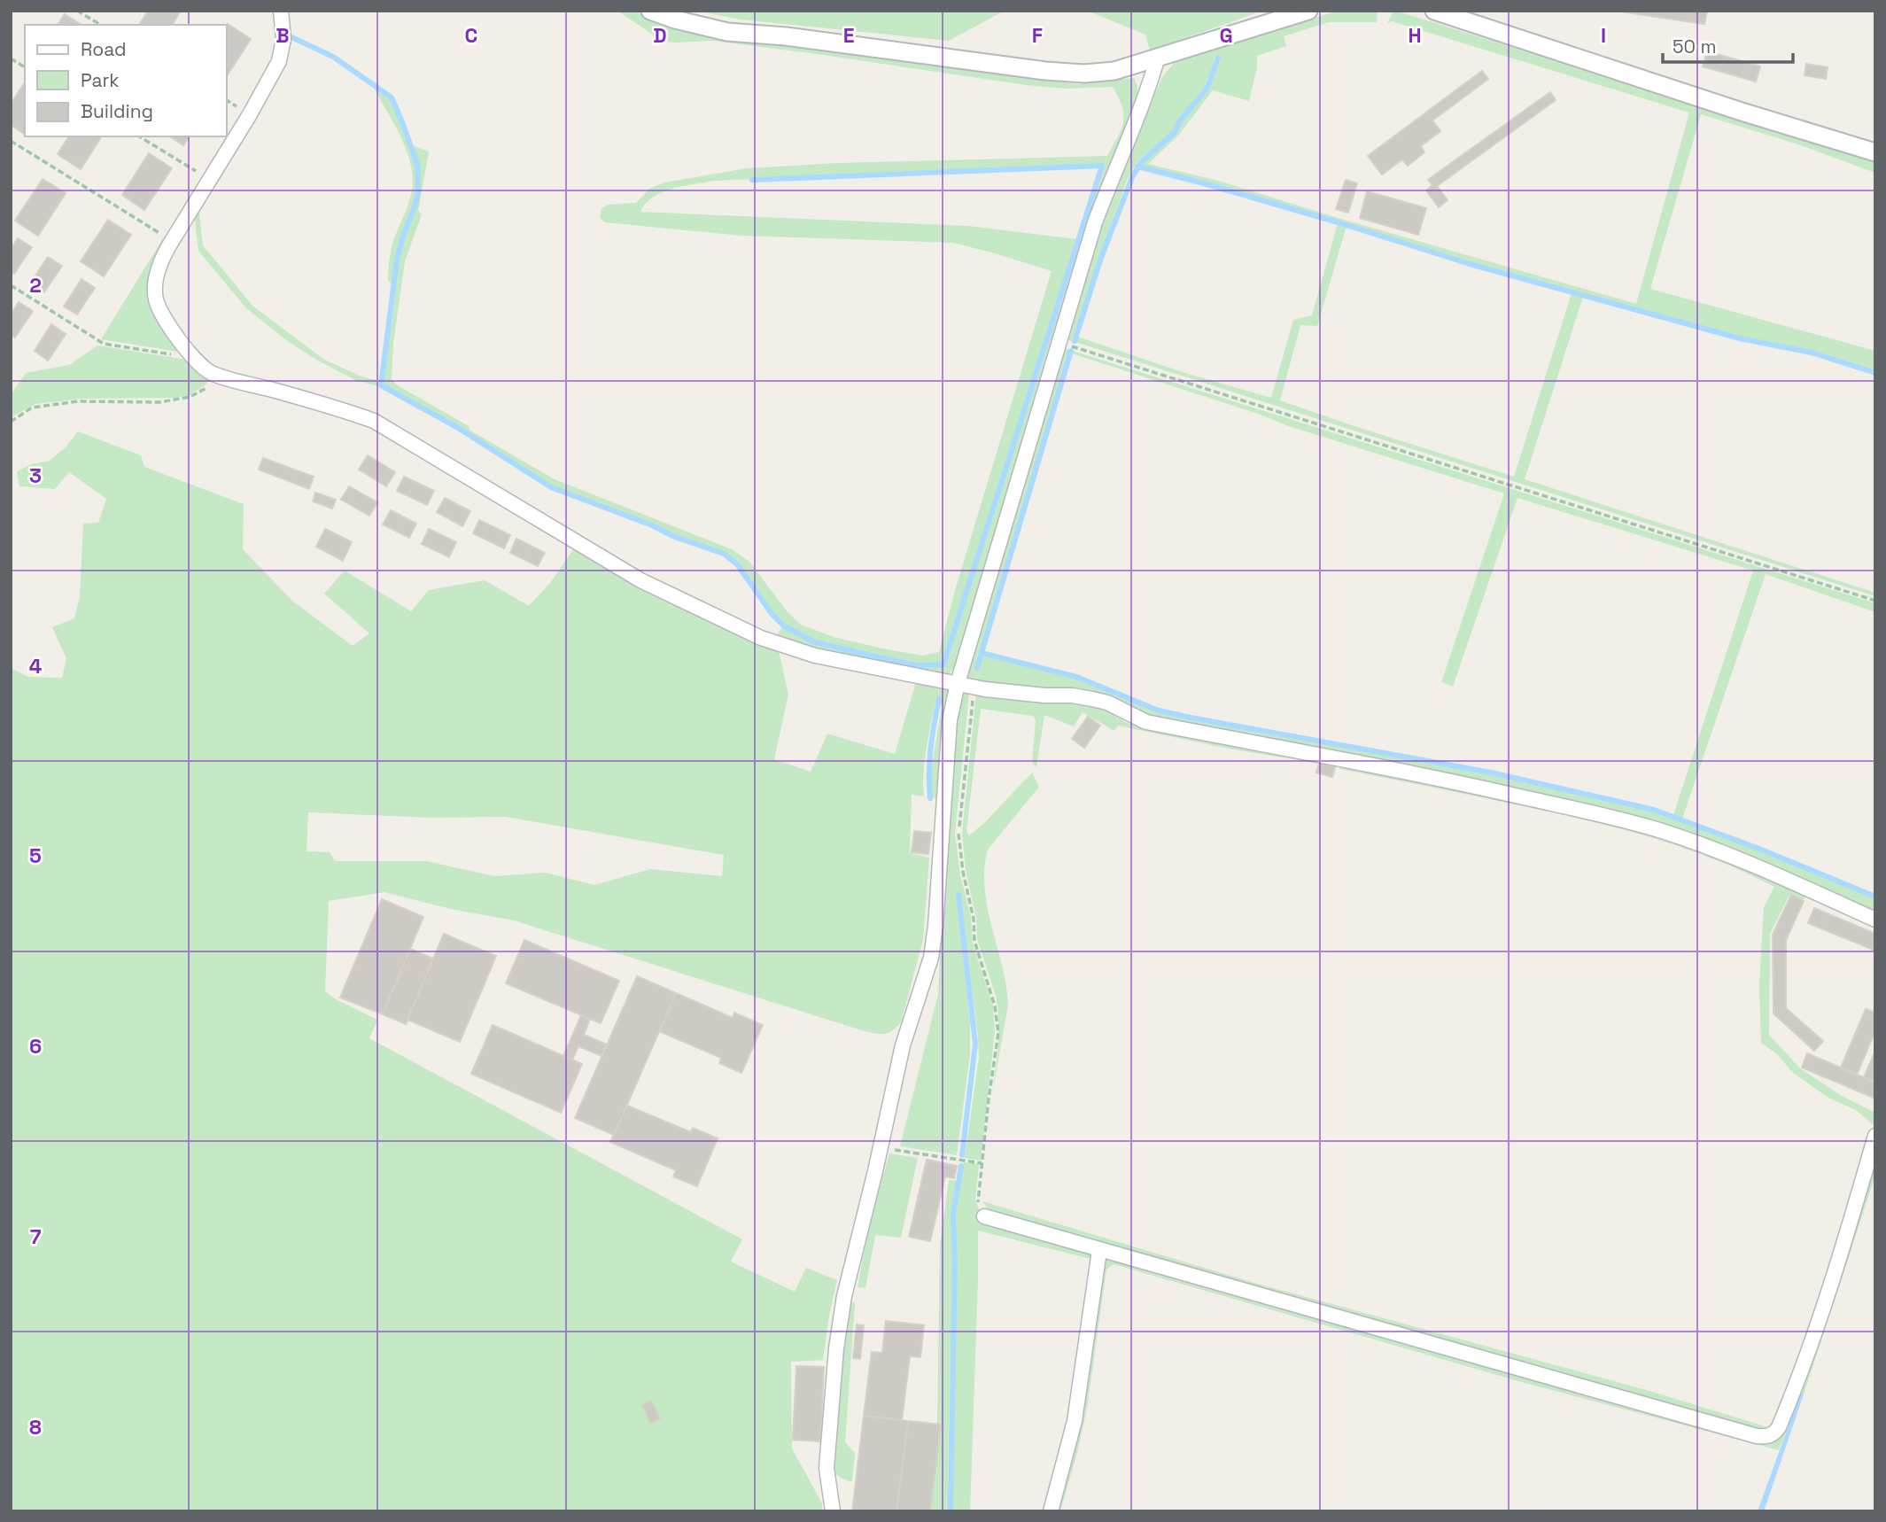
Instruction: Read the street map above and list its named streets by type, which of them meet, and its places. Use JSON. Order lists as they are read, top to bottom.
{
  "legend": ["Road", "Park", "Building"],
  "scale_bar": "50 m",
  "grid": {
    "columns": [
      "B",
      "C",
      "D",
      "E",
      "F",
      "G",
      "H",
      "I"
    ],
    "rows": [
      "2",
      "3",
      "4",
      "5",
      "6",
      "7",
      "8"
    ]
  }
}
